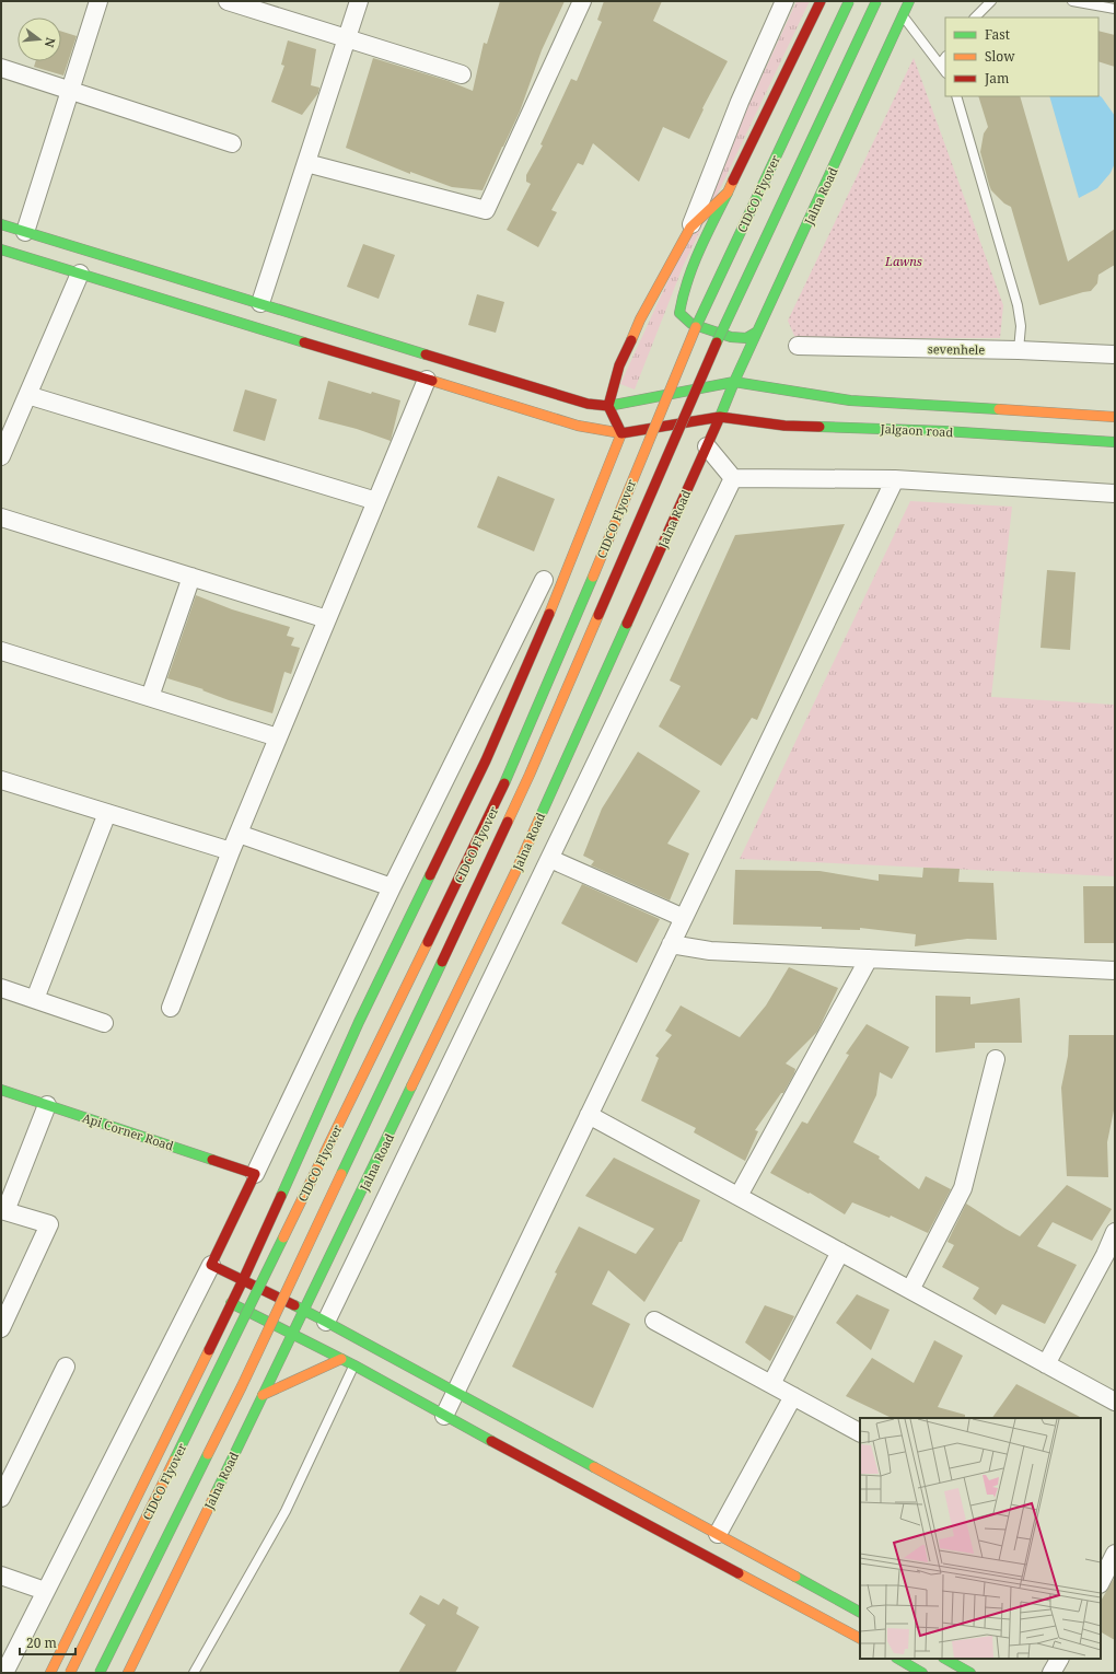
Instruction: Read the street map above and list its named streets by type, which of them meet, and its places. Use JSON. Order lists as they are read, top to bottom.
{
  "streets": {
    "main road": [
      "CIDCO Flyover",
      "Jalna Road",
      "Jalgaon road",
      "Api Corner Road"
    ],
    "street": ["sevenhele"]
  },
  "crossings": [
    ["Jalna Road", "Jalgaon road"]
  ],
  "parks": ["Lawns"],
  "legend": ["Fast", "Slow", "Jam"],
  "scale_bar": "20 m",
  "north": "right"
}
